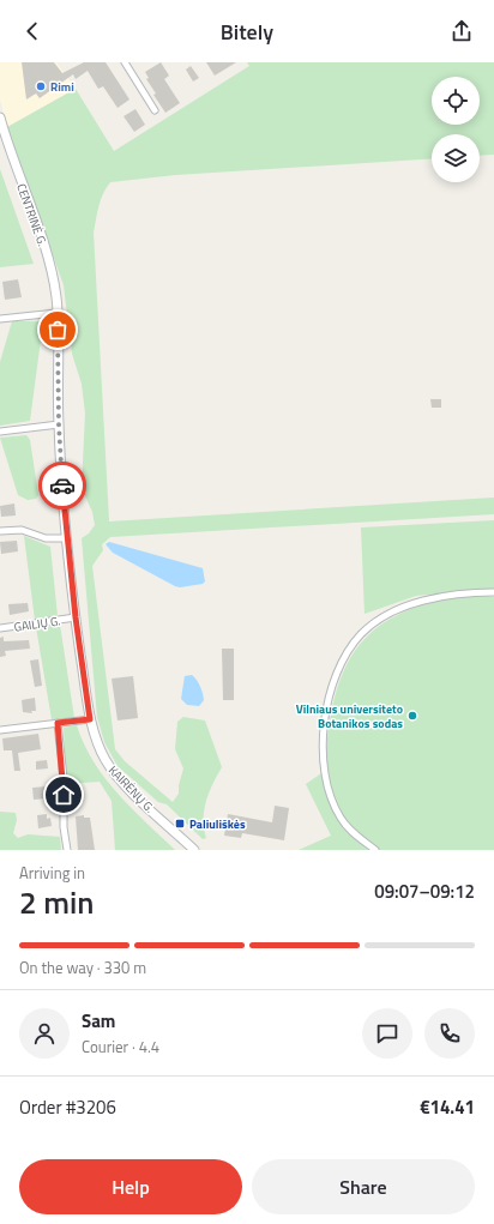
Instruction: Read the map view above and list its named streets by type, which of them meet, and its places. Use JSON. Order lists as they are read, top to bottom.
{
  "streets": {
    "main road": ["CENTRINĖ G.", "KAIRĖNŲ G."],
    "street": ["GAILIŲ G."]
  },
  "crossings": [
    ["CENTRINĖ G.", "KAIRĖNŲ G."],
    ["GAILIŲ G.", "KAIRĖNŲ G."]
  ],
  "places": {
    "other": ["Rimi", "Vilniaus universiteto Botanikos sodas"],
    "transit": ["Paliuliškės"]
  },
  "page": {
    "header": "Bitely",
    "heading": ["2 min", "Arriving in", "09:07–09:12"],
    "panel": [
      "Sam",
      "Courier · 4.4",
      "Order #3206",
      "€14.41"
    ],
    "bar": "On the way · 330 m",
    "buttons": ["Help", "Share"]
  }
}
